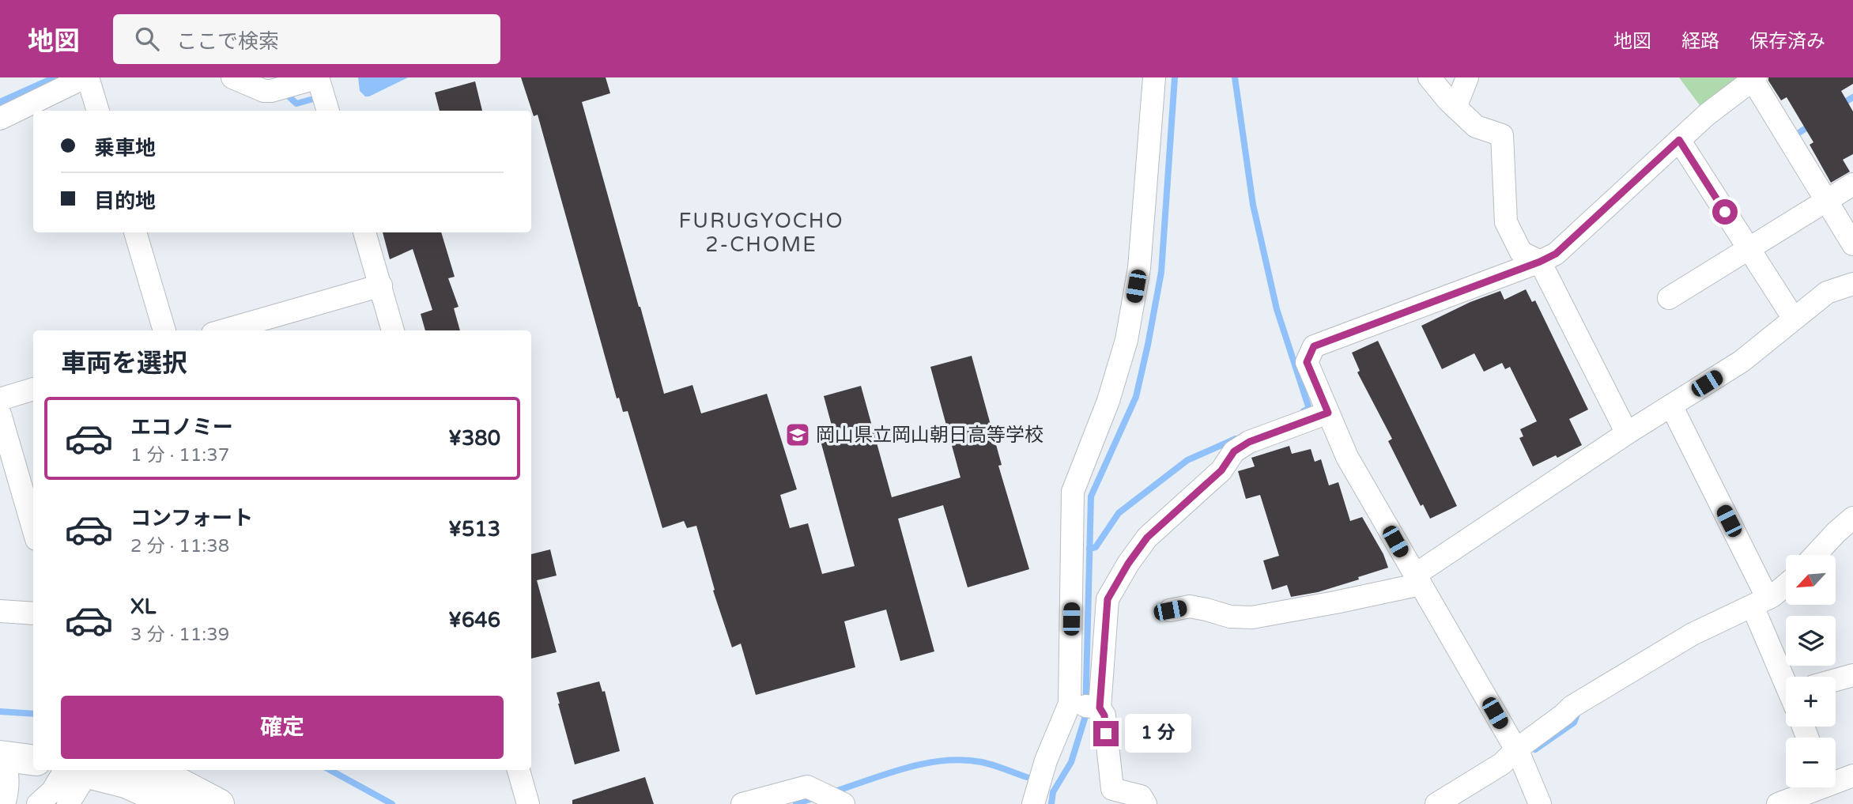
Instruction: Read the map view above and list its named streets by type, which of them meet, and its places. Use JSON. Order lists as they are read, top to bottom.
{
  "districts": ["FURUGYOCHO 2-CHOME"],
  "places": {
    "school or university": ["岡山県立岡山朝日高等学校"]
  },
  "north": "bottom left",
  "page": {
    "header": "地図",
    "search": "ここで検索",
    "nav": ["地図", "経路", "保存済み"],
    "banner": ["乗車地", "目的地"],
    "heading": "車両を選択",
    "list": [
      {
        "name": "エコノミー",
        "note": "1 分 · 11:37",
        "value": "¥380"
      },
      {
        "name": "コンフォート",
        "note": "2 分 · 11:38",
        "value": "¥513"
      },
      {
        "name": "XL",
        "note": "3 分 · 11:39",
        "value": "¥646"
      }
    ],
    "map_buttons": ["+", "−"],
    "buttons": "確定",
    "bubble": "1 分"
  }
}
